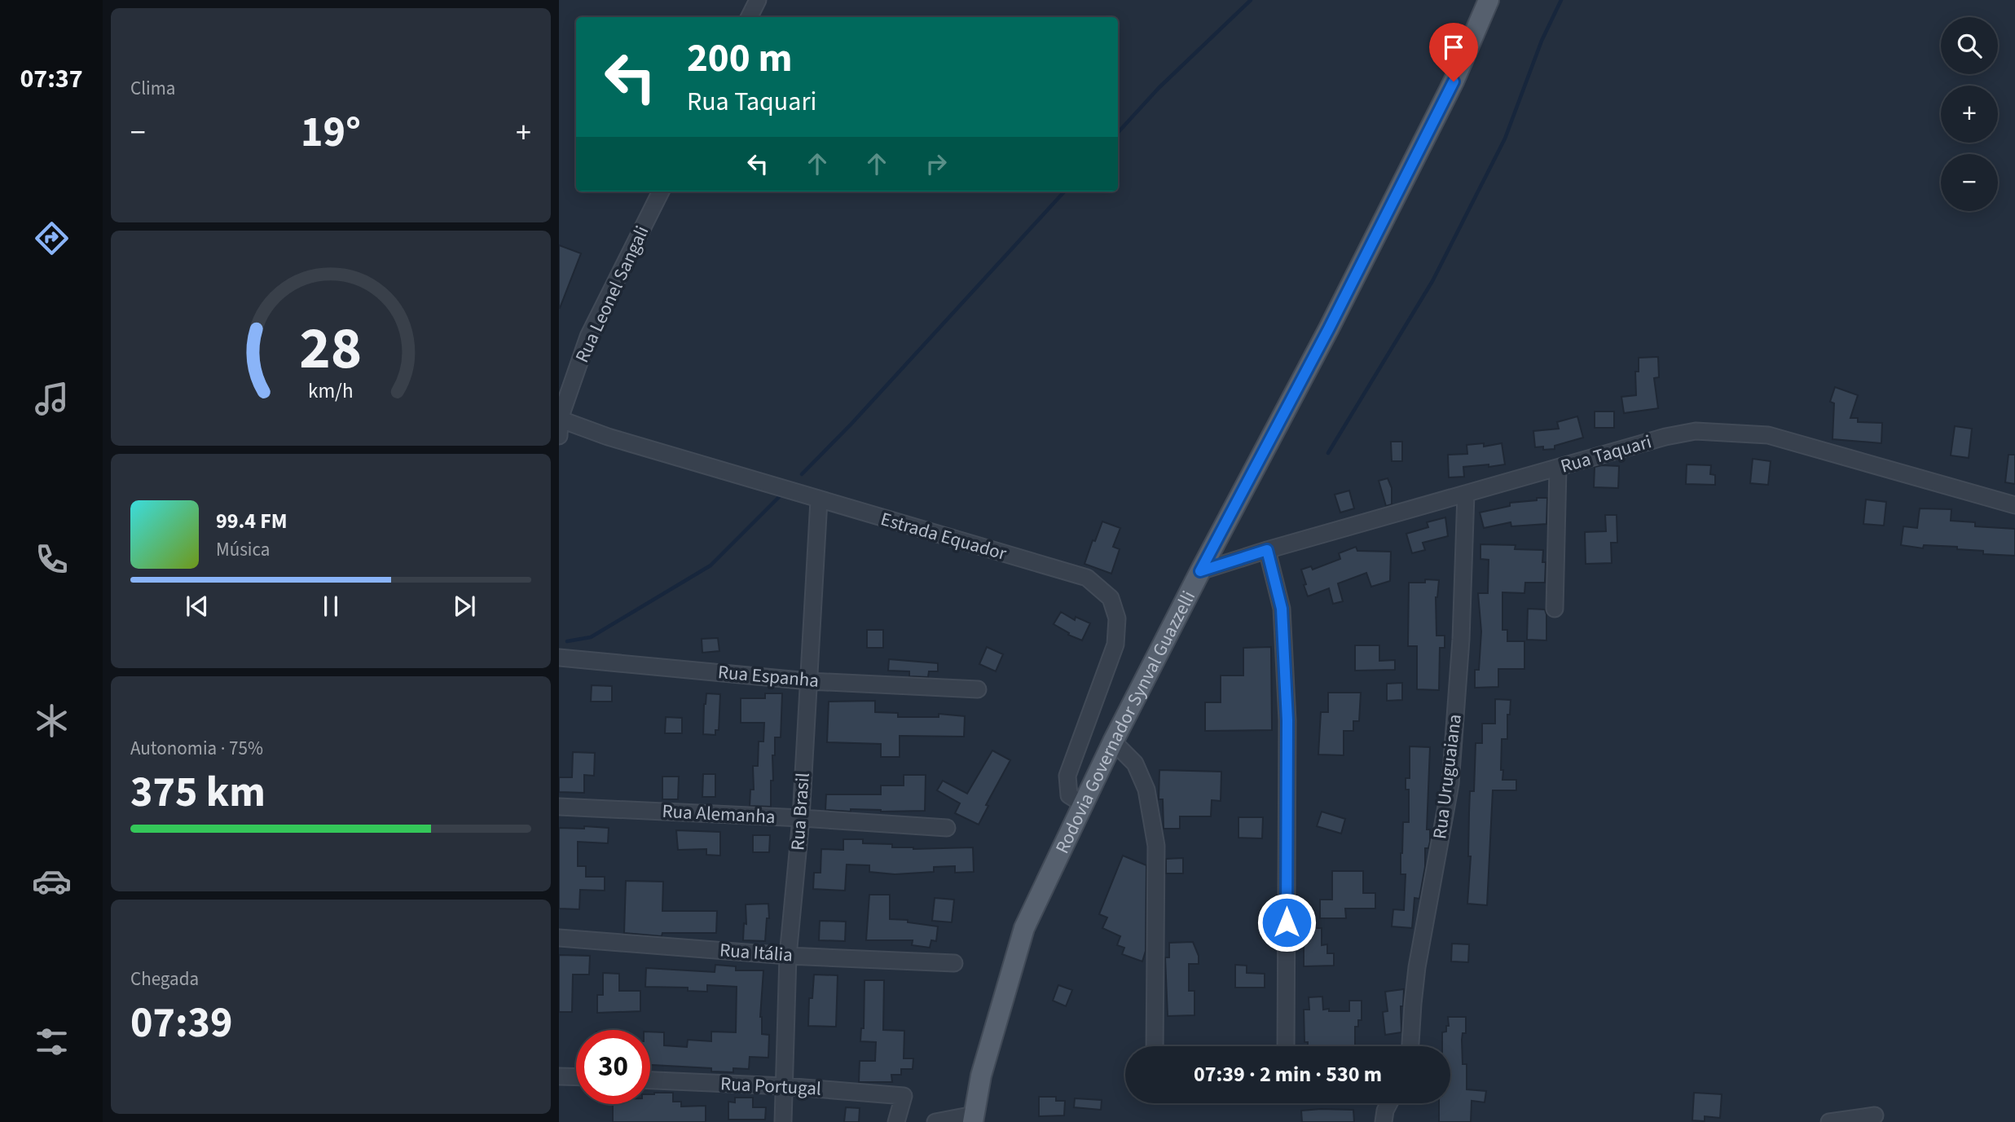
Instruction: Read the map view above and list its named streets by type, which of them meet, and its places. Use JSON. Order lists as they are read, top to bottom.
{
  "streets": {
    "main road": ["Rodovia Governador Synval Guazzelli"],
    "street": [
      "Rua Leonel Sangali",
      "Rua Taquari",
      "Estrada Equador",
      "Rua Espanha",
      "Rua Uruguaiana",
      "Rua Brasil",
      "Rua Alemanha",
      "Rua Itália",
      "Rua Portugal"
    ]
  },
  "crossings": [
    ["Rua Leonel Sangali", "Estrada Equador"],
    ["Rua Taquari", "Rodovia Governador Synval Guazzelli"],
    ["Rua Taquari", "Rua Uruguaiana"],
    ["Estrada Equador", "Rodovia Governador Synval Guazzelli"],
    ["Estrada Equador", "Rua Brasil"],
    ["Rua Espanha", "Rua Brasil"],
    ["Rua Brasil", "Rua Alemanha"],
    ["Rua Brasil", "Rua Itália"],
    ["Rua Brasil", "Rua Portugal"]
  ],
  "page": {
    "tabs": "07:37",
    "tile": [
      "Clima",
      ["Autonomia · 75%", "375 km"],
      ["Chegada", "07:39"]
    ],
    "map_buttons": ["+", "−"],
    "turn": ["200 m", "Rua Taquari"],
    "heat": ["−", "19°", "+"],
    "song": ["99.4 FM", "Música"],
    "limit": "30",
    "trip": "07:39 · 2 min · 530 m",
    "gauge": ["28", "km/h"]
  }
}
